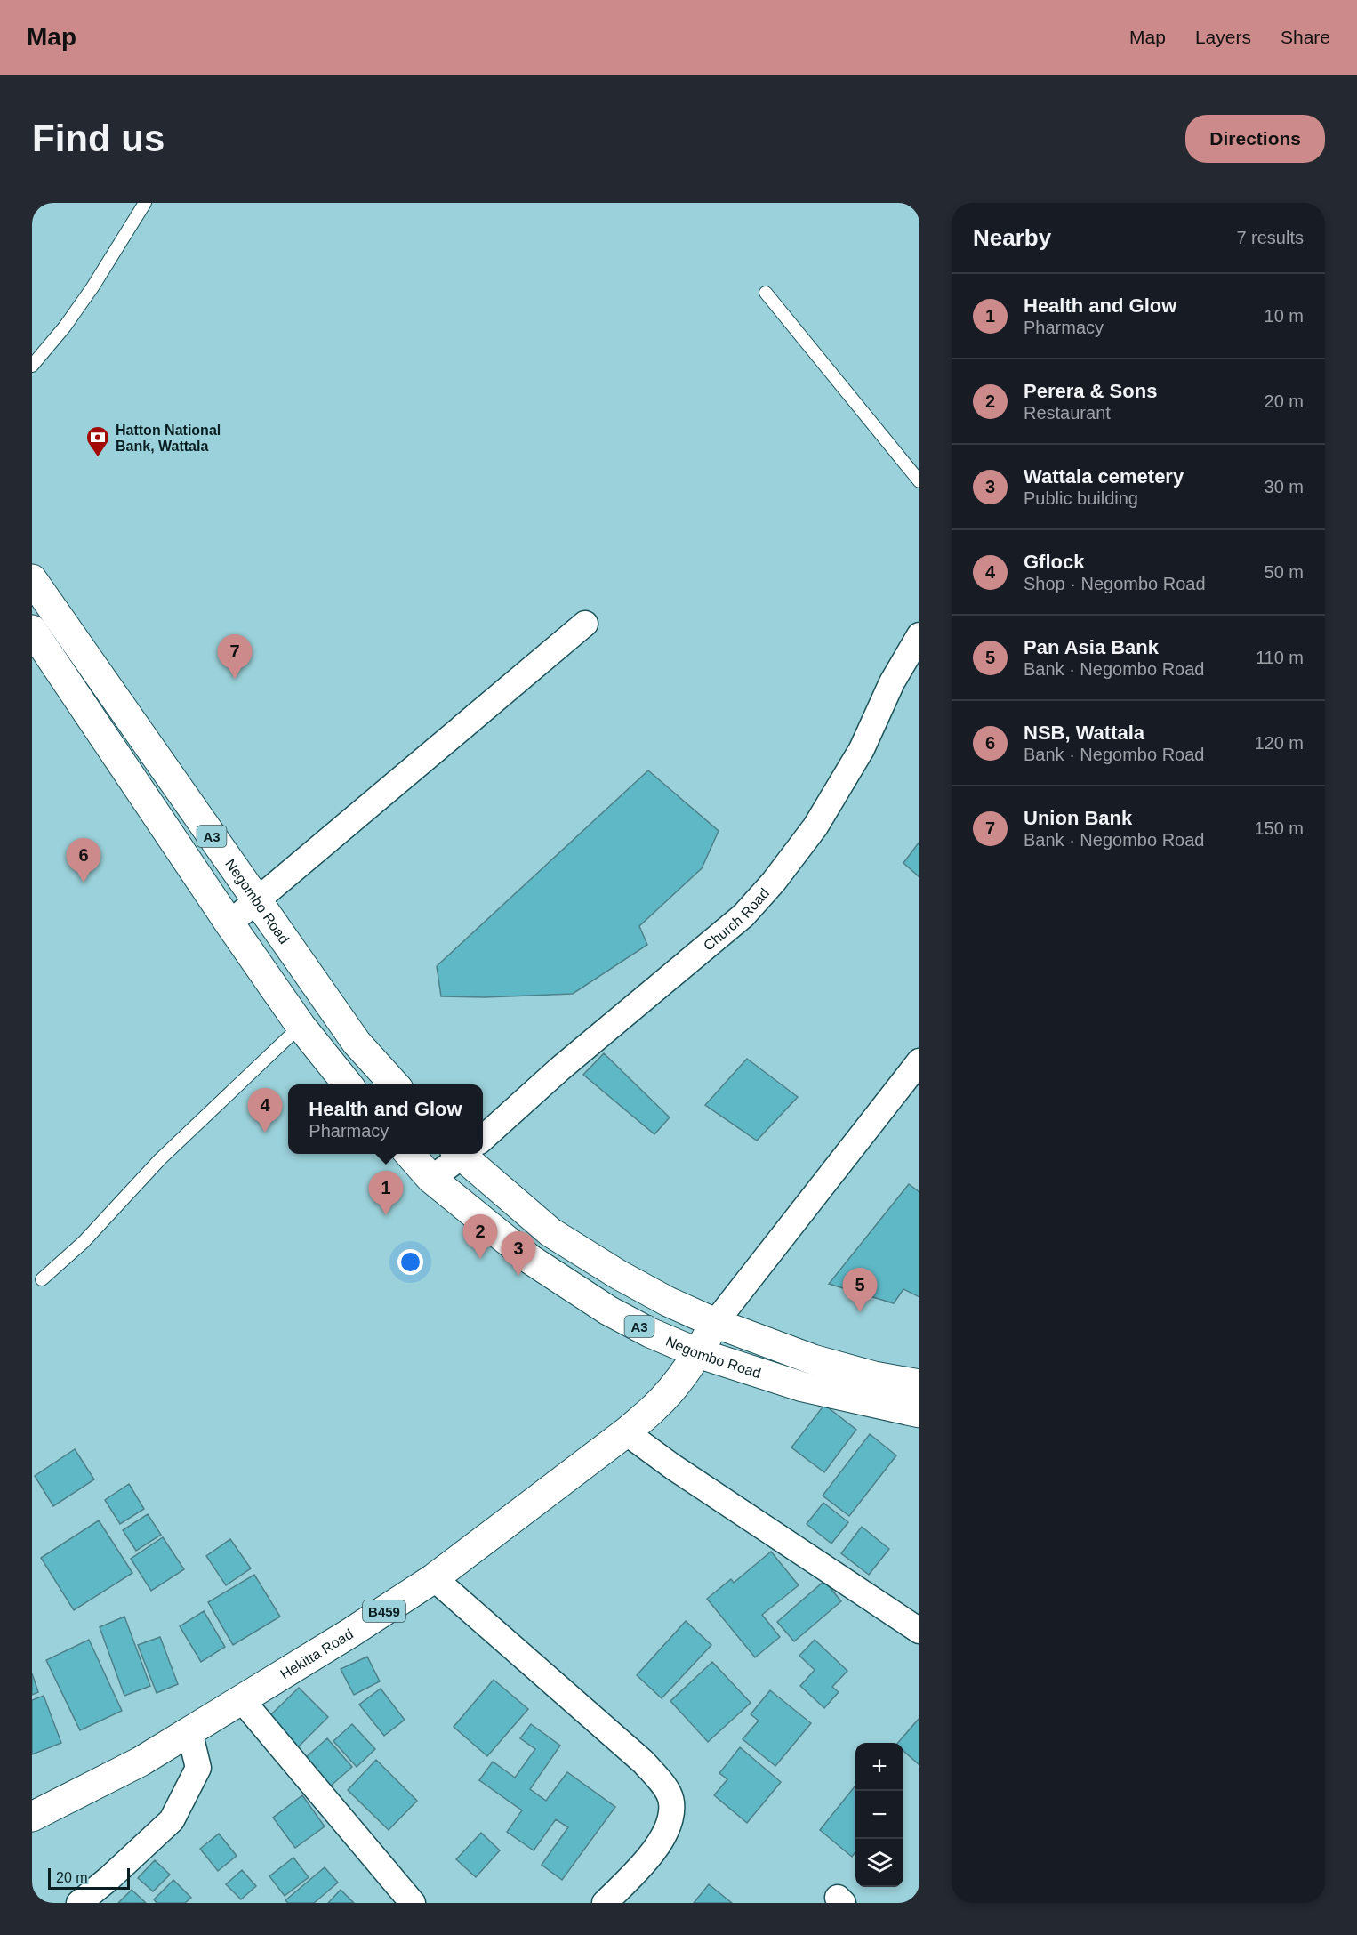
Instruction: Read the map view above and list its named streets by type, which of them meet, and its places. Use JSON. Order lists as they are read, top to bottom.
{
  "streets": {
    "main road": [
      "A3",
      "Negombo Road",
      "B459",
      "Hekitta Road"
    ],
    "street": ["Church Road"]
  },
  "crossings": [
    ["Negombo Road", "Church Road"],
    ["Negombo Road", "Hekitta Road"]
  ],
  "places": {
    "bank": ["Hatton National Bank, Wattala"]
  },
  "scale_bar": "20 m",
  "page": {
    "header": "Map",
    "nav": ["Map", "Layers", "Share"],
    "buttons": "Directions",
    "title": "Find us",
    "heading": ["Nearby", "7 results"],
    "list": [
      {
        "mark": "1",
        "name": "Health and Glow",
        "note": "Pharmacy",
        "value": "10 m"
      },
      {
        "mark": "2",
        "name": "Perera & Sons",
        "note": "Restaurant",
        "value": "20 m"
      },
      {
        "mark": "3",
        "name": "Wattala cemetery",
        "note": "Public building",
        "value": "30 m"
      },
      {
        "mark": "4",
        "name": "Gflock",
        "note": "Shop · Negombo Road",
        "value": "50 m"
      },
      {
        "mark": "5",
        "name": "Pan Asia Bank",
        "note": "Bank · Negombo Road",
        "value": "110 m"
      },
      {
        "mark": "6",
        "name": "NSB, Wattala",
        "note": "Bank · Negombo Road",
        "value": "120 m"
      },
      {
        "mark": "7",
        "name": "Union Bank",
        "note": "Bank · Negombo Road",
        "value": "150 m"
      }
    ],
    "pins": [
      "7",
      "6",
      "4",
      "1",
      "2",
      "3",
      "5"
    ],
    "popup": ["Health and Glow", "Pharmacy"],
    "map_buttons": ["+", "−"],
    "scale": "20 m"
  }
}
